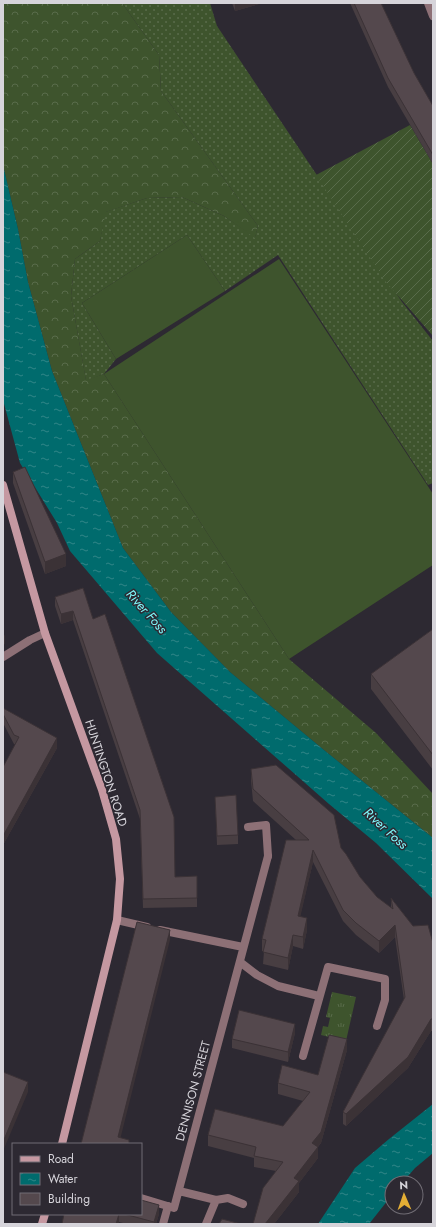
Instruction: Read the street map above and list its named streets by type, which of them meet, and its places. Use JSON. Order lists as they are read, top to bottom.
{
  "streets": {
    "street": ["HUNTINGTON ROAD", "DENNISON STREET"]
  },
  "water": ["River Foss"],
  "legend": ["Road", "Water", "Building"],
  "north": "top"
}
